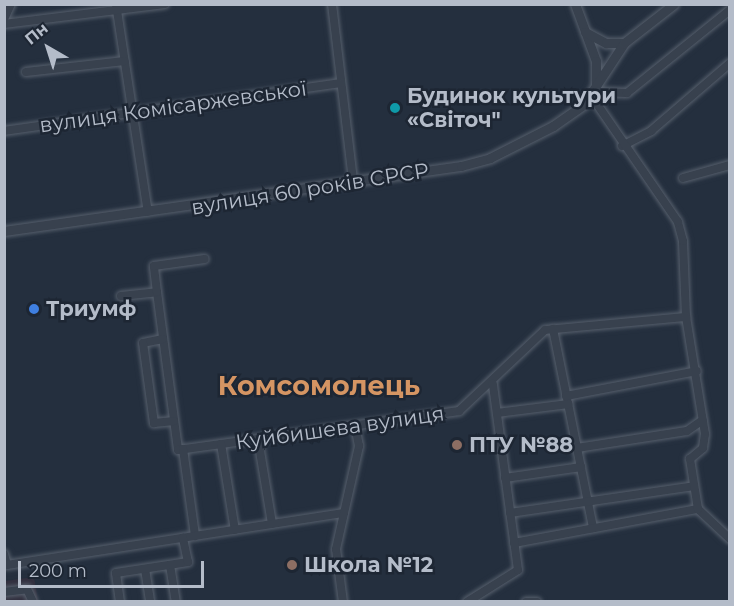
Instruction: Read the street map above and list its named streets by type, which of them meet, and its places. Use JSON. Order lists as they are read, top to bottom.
{
  "streets": {
    "street": ["вулиця Комісаржевської", "вулиця 60 років СРСР", "Куйбишева вулиця"]
  },
  "districts": ["Комсомолець"],
  "places": [
    "Будинок культури «Світоч\"",
    "Триумф",
    "ПТУ №88",
    "Школа №12"
  ],
  "scale_bar": "200 m",
  "north": "top left"
}
